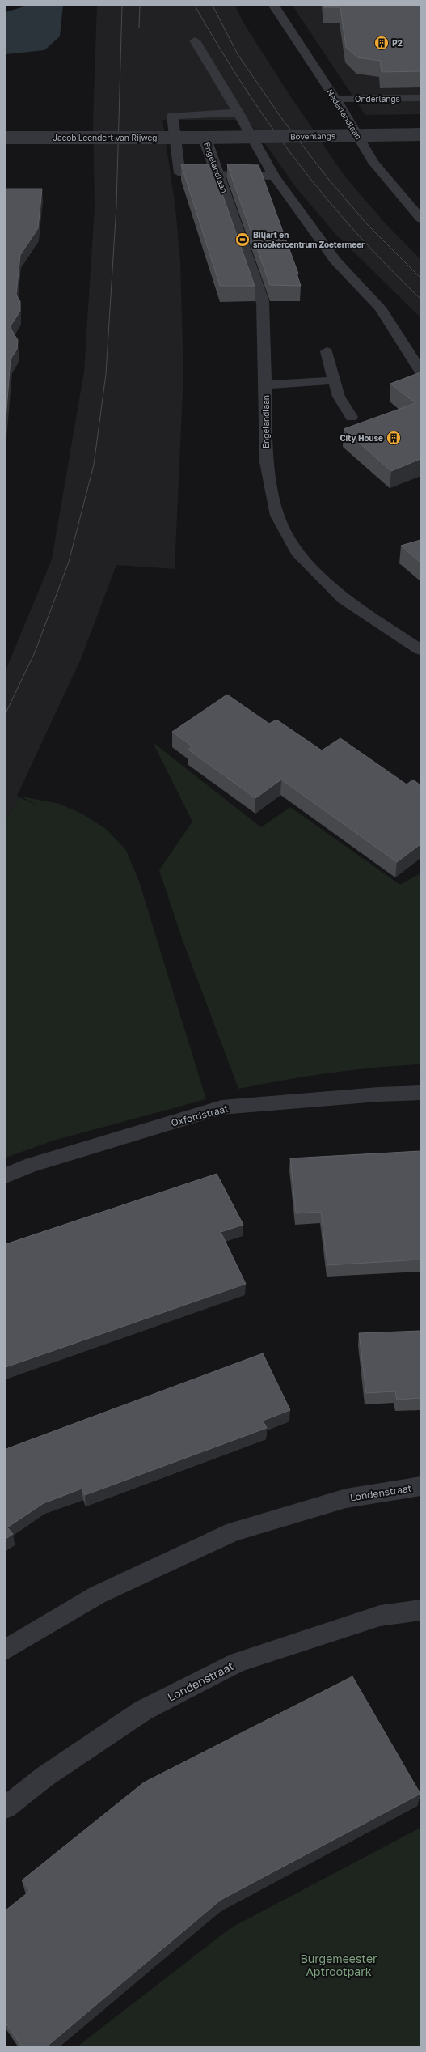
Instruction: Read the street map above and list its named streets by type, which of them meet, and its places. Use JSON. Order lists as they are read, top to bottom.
{
  "streets": {
    "street": [
      "Onderlangs",
      "Nederlandlaan",
      "Bovenlangs",
      "Jacob Leendert van Rijweg",
      "Engelandlaan",
      "Oxfordstraat",
      "Londenstraat"
    ]
  },
  "crossings": [
    ["Onderlangs", "Nederlandlaan"],
    ["Bovenlangs", "Jacob Leendert van Rijweg"],
    ["Bovenlangs", "Engelandlaan"],
    ["Jacob Leendert van Rijweg", "Engelandlaan"]
  ],
  "parks": ["Burgemeester Aptrootpark"],
  "places": {
    "building": ["P2", "City House"],
    "sports": ["Biljart en snookercentrum Zoetermeer"]
  }
}
